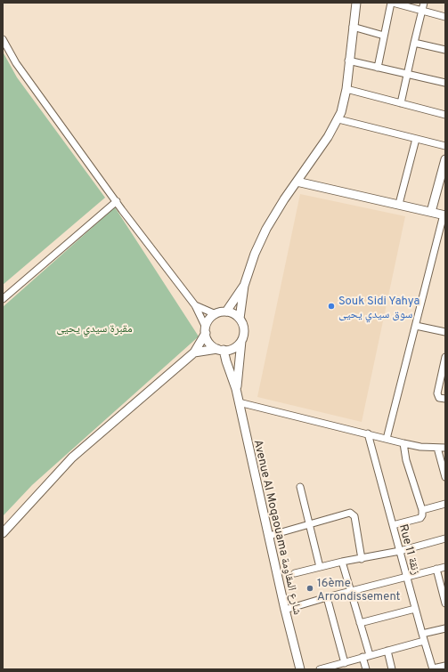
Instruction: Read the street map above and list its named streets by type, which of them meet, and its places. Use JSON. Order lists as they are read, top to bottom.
{
  "streets": {
    "main road": ["Avenue Al Moqaouama شارع المقاومة"],
    "street": ["Rue 11 زنقة"]
  },
  "parks": ["مقبرة سيدي يحيى"],
  "places": ["Souk Sidi Yahya سوق سيدي يحيى", "16ème Arrondissement"]
}
